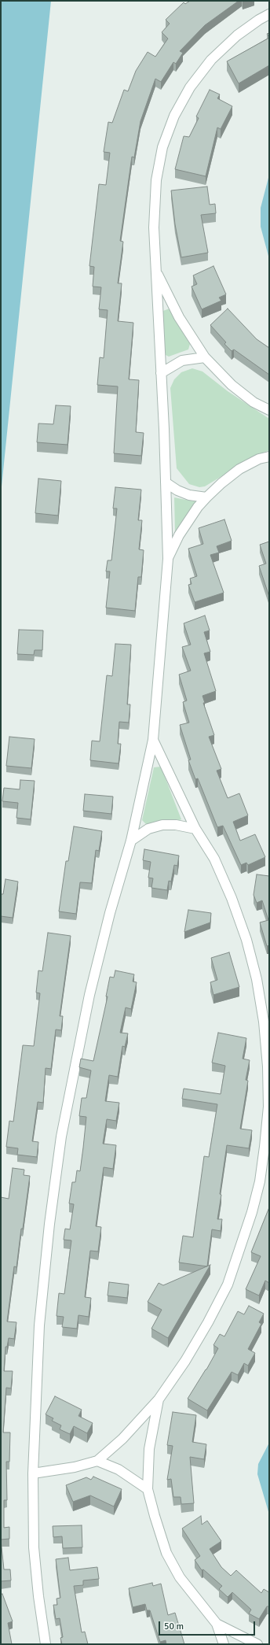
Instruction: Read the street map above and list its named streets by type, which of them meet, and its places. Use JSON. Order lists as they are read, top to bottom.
{
  "scale_bar": "50 m"
}
